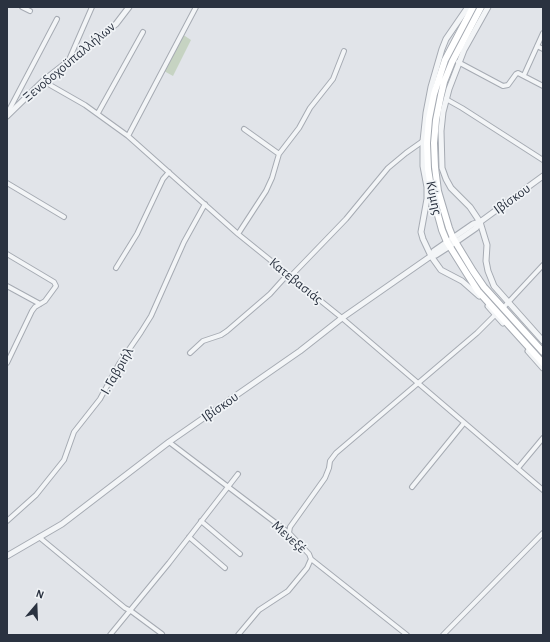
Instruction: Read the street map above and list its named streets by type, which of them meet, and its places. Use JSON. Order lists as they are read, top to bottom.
{
  "streets": {
    "main road": ["Κύμης"],
    "street": [
      "Ξενοδοχοϋπαλλήλων",
      "Ιβίσκου",
      "Κατεβασιάς",
      "Ι. Γαβριήλ",
      "Μενεξέ"
    ]
  },
  "crossings": [
    ["Ξενοδοχοϋπαλλήλων", "Κατεβασιάς"],
    ["Κύμης", "Ιβίσκου"],
    ["Ιβίσκου", "Κατεβασιάς"],
    ["Ιβίσκου", "Μενεξέ"],
    ["Κατεβασιάς", "Ι. Γαβριήλ"]
  ],
  "north": "top"
}
